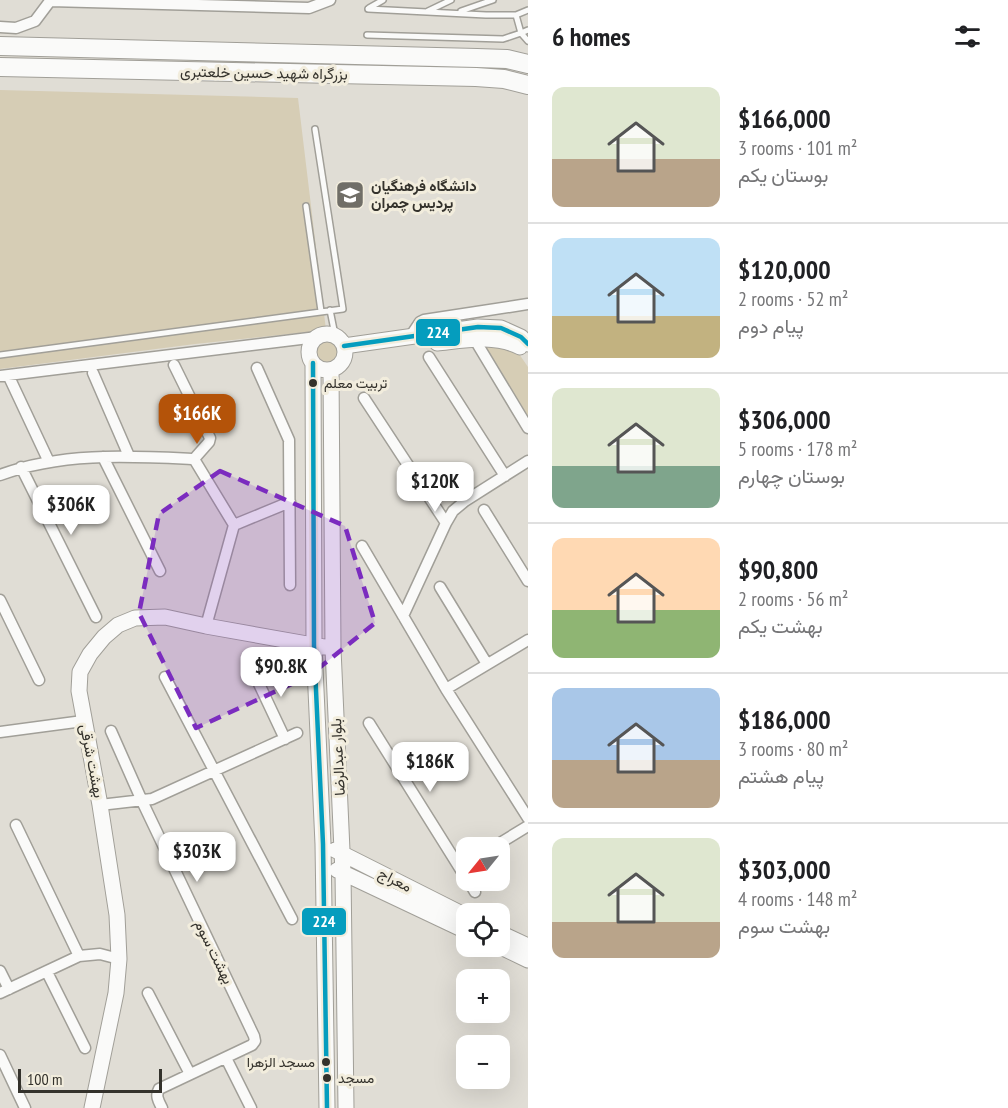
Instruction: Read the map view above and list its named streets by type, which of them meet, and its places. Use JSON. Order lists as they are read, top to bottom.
{
  "streets": {
    "highway": ["بزرگراه شهید حسین خلعتبری"],
    "main road": ["بلوار عبدالرضا", "بهشت شرقی", "معراج"],
    "street": ["بهشت سوم"]
  },
  "crossings": [
    ["بلوار عبدالرضا", "بهشت شرقی"],
    ["بلوار عبدالرضا", "معراج"]
  ],
  "places": {
    "school or university": ["دانشگاه فرهنگیان پردیس چمران"],
    "other": ["تربیت معلم", "مسجد الزهرا", "مسجد"]
  },
  "lines": ["transit line 224"],
  "scale_bar": "100 m",
  "north": "bottom left",
  "page": {
    "heading": "6 homes",
    "list": [
      {
        "name": "$166,000",
        "note": "3 rooms · 101 m² · بوستان یکم"
      },
      {
        "name": "$120,000",
        "note": "2 rooms · 52 m² · پیام دوم"
      },
      {
        "name": "$306,000",
        "note": "5 rooms · 178 m² · بوستان چهارم"
      },
      {
        "name": "$90,800",
        "note": "2 rooms · 56 m² · بهشت یکم"
      },
      {
        "name": "$186,000",
        "note": "3 rooms · 80 m² · پیام هشتم"
      },
      {
        "name": "$303,000",
        "note": "4 rooms · 148 m² · بهشت سوم"
      }
    ],
    "price": [
      "$166K",
      "$120K",
      "$306K",
      "$90.8K",
      "$186K",
      "$303K"
    ],
    "map_buttons": ["+", "−"],
    "scale": "100 m"
  }
}
